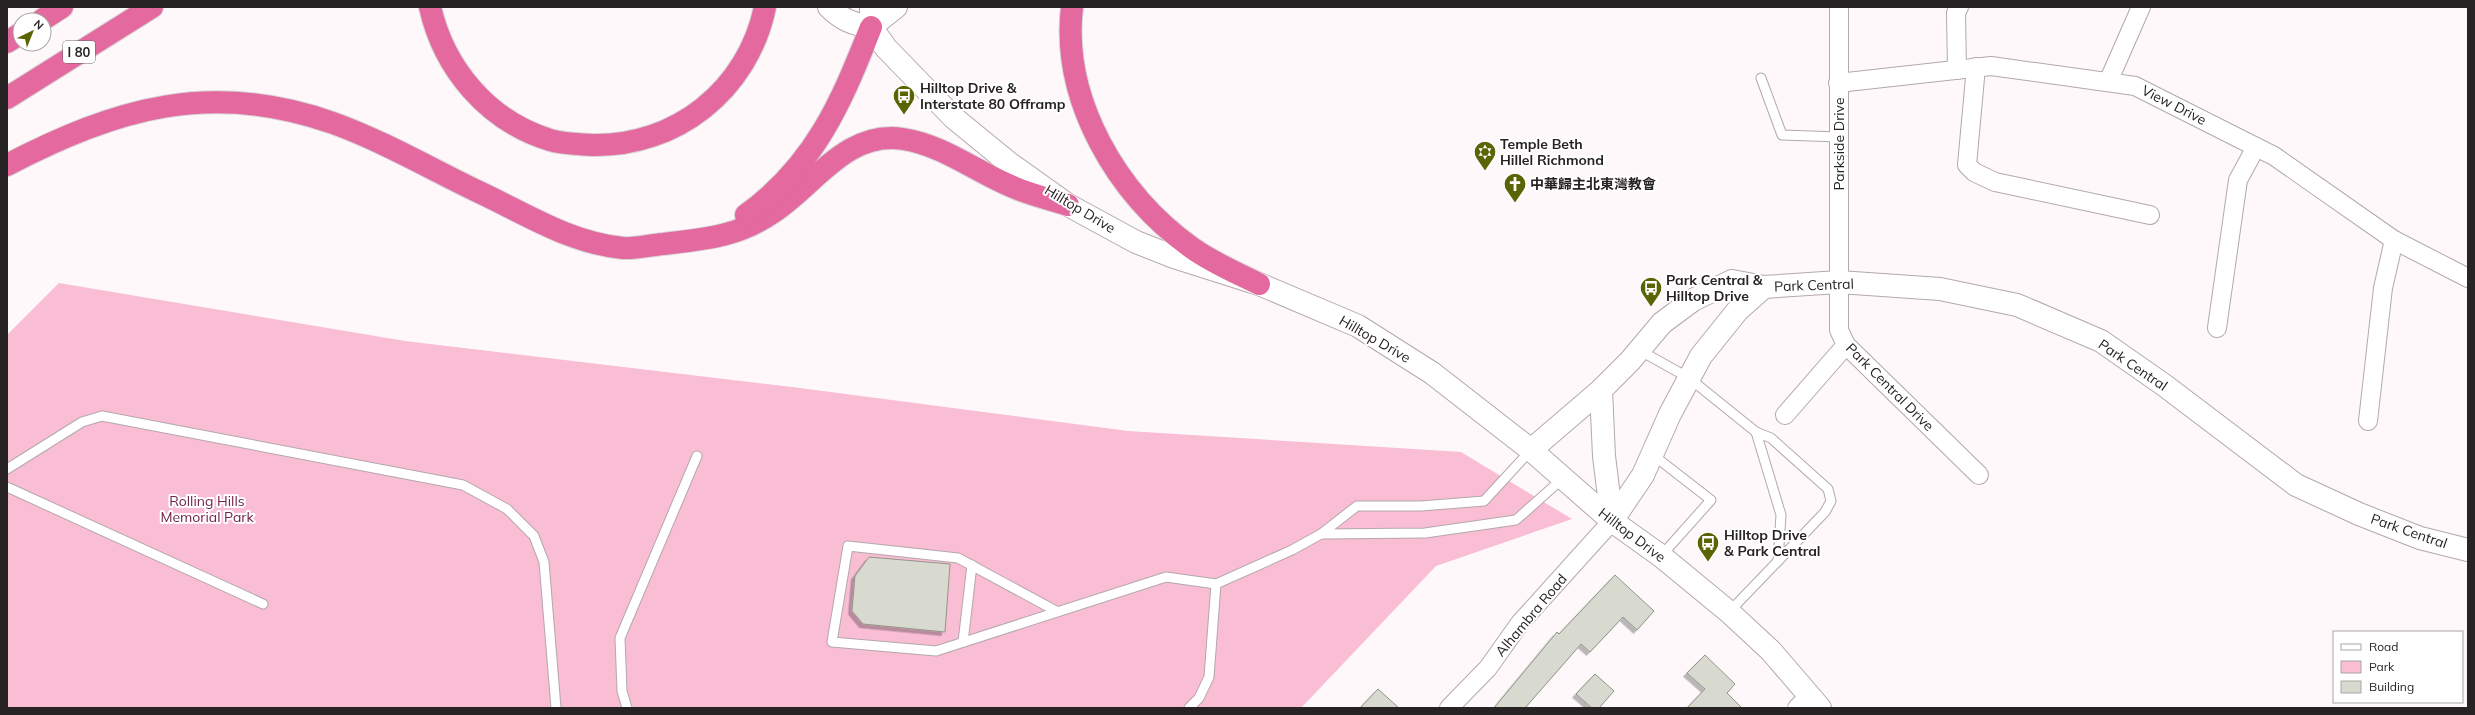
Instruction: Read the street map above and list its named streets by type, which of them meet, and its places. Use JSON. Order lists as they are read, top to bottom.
{
  "streets": {
    "highway": ["I 80"],
    "street": [
      "View Drive",
      "Parkside Drive",
      "Hilltop Drive",
      "Park Central",
      "Park Central Drive",
      "Alhambra Road"
    ]
  },
  "crossings": [
    ["View Drive", "Parkside Drive"],
    ["Parkside Drive", "Park Central"],
    ["Parkside Drive", "Park Central Drive"],
    ["Hilltop Drive", "Park Central"],
    ["Hilltop Drive", "Alhambra Road"],
    ["Park Central", "Park Central Drive"],
    ["Park Central", "Alhambra Road"]
  ],
  "parks": ["Rolling Hills Memorial Park"],
  "places": {
    "bus stop": ["Hilltop Drive & Interstate 80 Offramp", "Park Central & Hilltop Drive", "Hilltop Drive & Park Central"],
    "synagogue": ["Temple Beth Hillel Richmond"],
    "church": ["中華歸主北東灣教會"]
  },
  "legend": ["Road", "Park", "Building"],
  "north": "top right"
}
